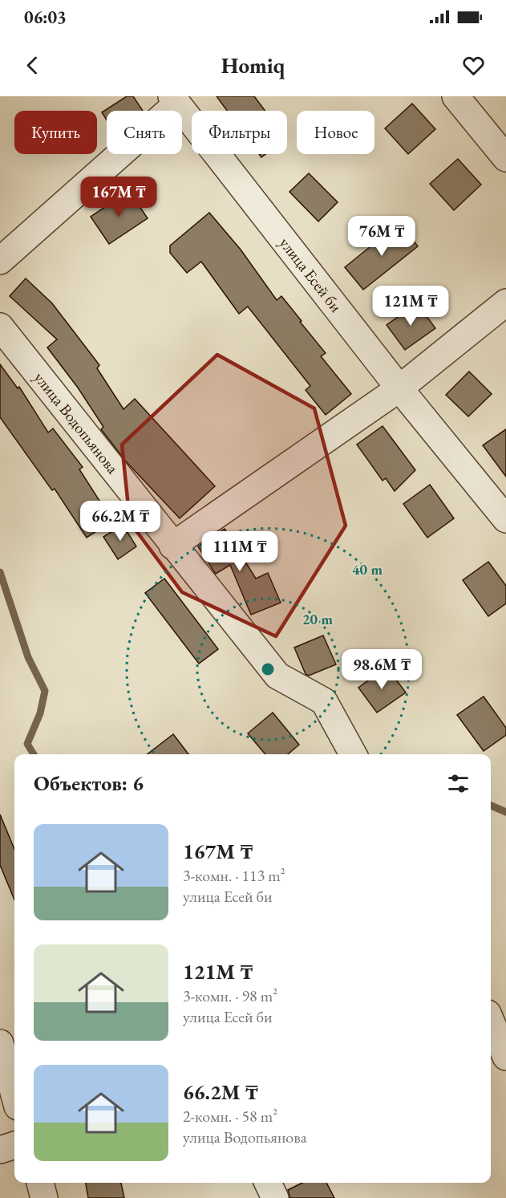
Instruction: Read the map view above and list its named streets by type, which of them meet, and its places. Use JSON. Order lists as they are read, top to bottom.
{
  "streets": {
    "street": ["улица Есей би", "улица Водопьянова"]
  },
  "page": {
    "status": "06:03",
    "header": "Homiq",
    "chip": [
      "Купить",
      "Снять",
      "Фильтры",
      "Новое"
    ],
    "price": [
      "167M ₸",
      "76M ₸",
      "121M ₸",
      "66.2M ₸",
      "111M ₸",
      "98.6M ₸"
    ],
    "heading": "Объектов: 6",
    "list": [
      {
        "name": "167M ₸",
        "note": "3-комн. · 113 m² · улица Есей би"
      },
      {
        "name": "121M ₸",
        "note": "3-комн. · 98 m² · улица Есей би"
      },
      {
        "name": "66.2M ₸",
        "note": "2-комн. · 58 m² · улица Водопьянова"
      }
    ]
  },
  "rings": ["40 m", "20 m"]
}
